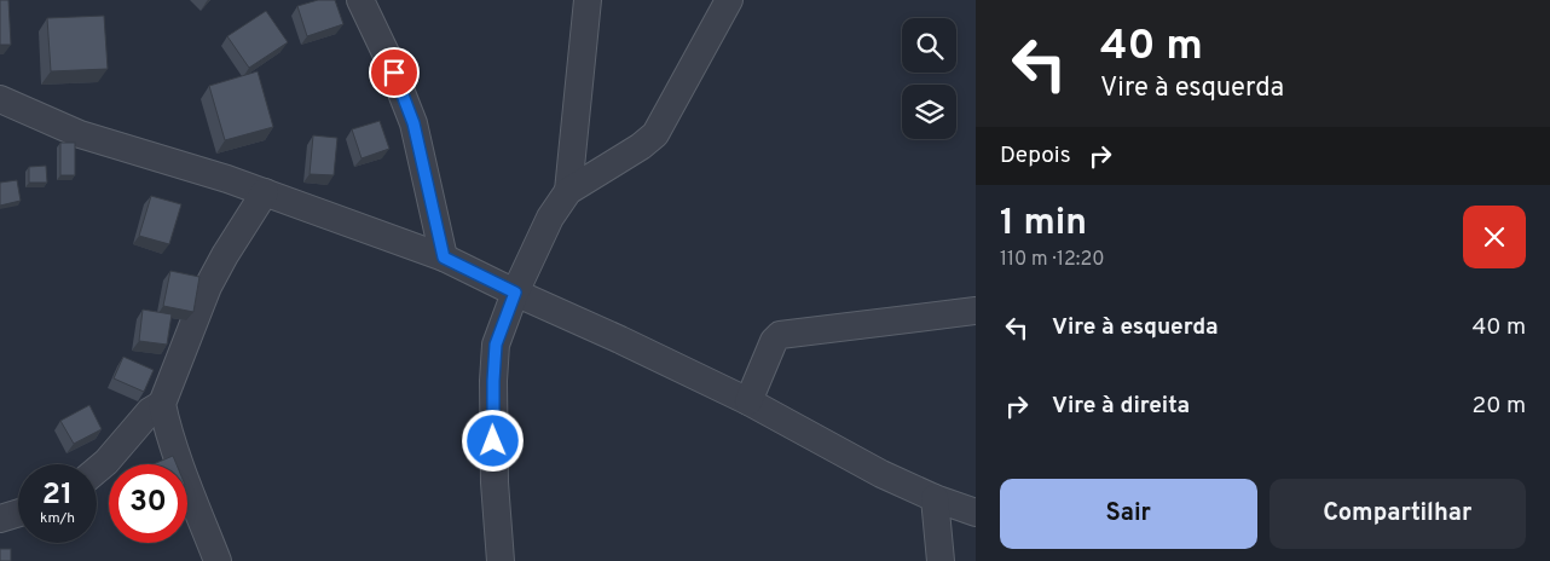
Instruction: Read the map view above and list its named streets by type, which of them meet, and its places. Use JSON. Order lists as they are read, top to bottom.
{
  "page": {
    "turn": ["40 m", "Vire à esquerda"],
    "then": "Depois",
    "heading": ["1 min", "110 m · 12:20"],
    "list": [
      {
        "name": "Vire à esquerda",
        "value": "40 m"
      },
      {
        "name": "Vire à direita",
        "value": "20 m"
      }
    ],
    "speed": "21 km/h",
    "limit": "30",
    "buttons": ["Sair", "Compartilhar"]
  }
}
